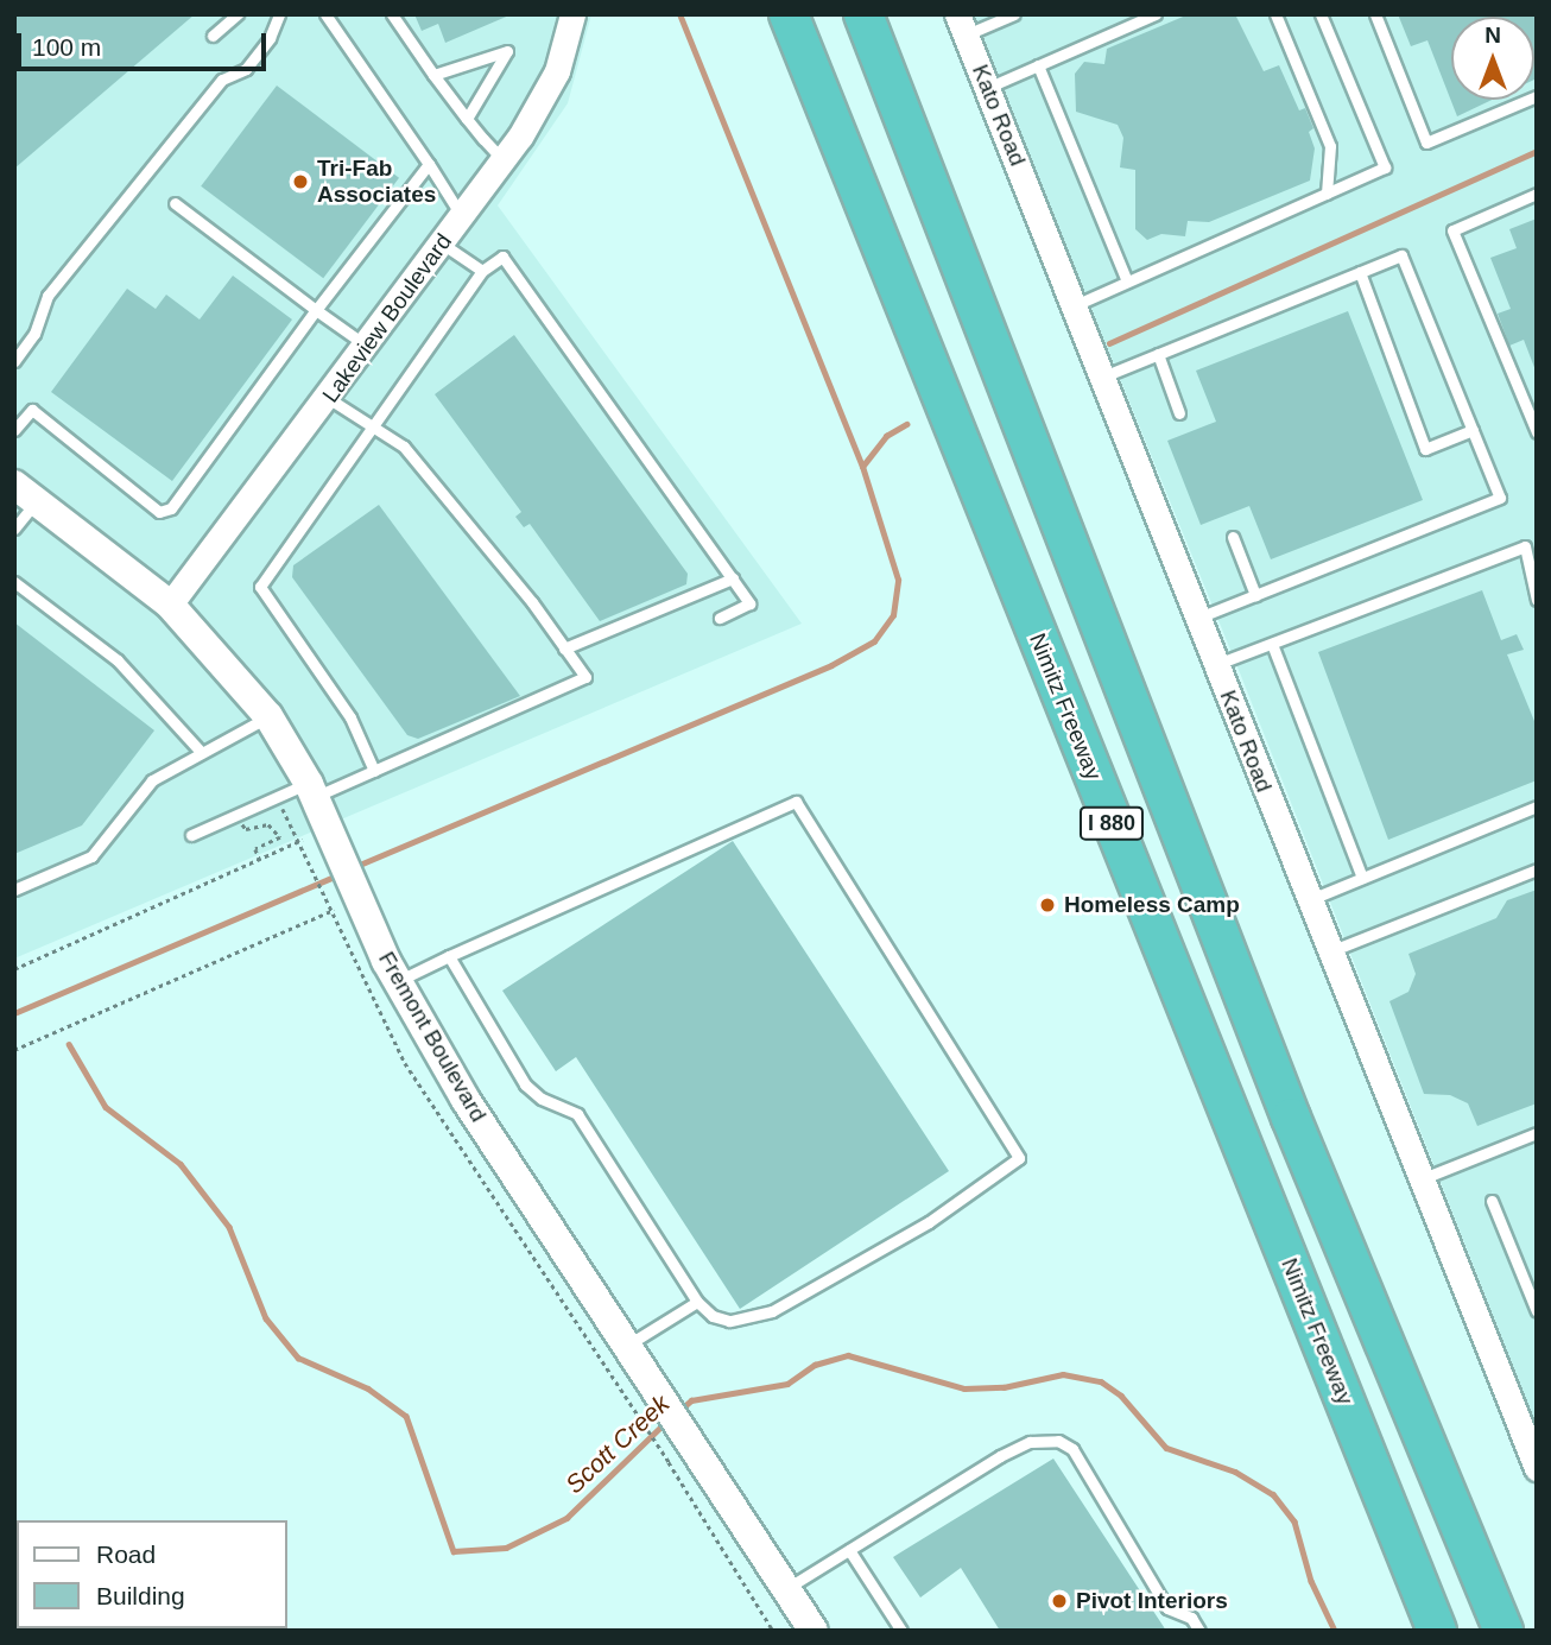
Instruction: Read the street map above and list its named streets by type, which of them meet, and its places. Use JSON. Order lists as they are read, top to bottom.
{
  "streets": {
    "highway": ["Nimitz Freeway", "I 880"],
    "main road": ["Fremont Boulevard"],
    "street": ["Kato Road", "Lakeview Boulevard"]
  },
  "crossings": [
    ["Lakeview Boulevard", "Fremont Boulevard"]
  ],
  "water": ["Scott Creek"],
  "places": ["Tri-Fab Associates", "Homeless Camp", "Pivot Interiors"],
  "legend": ["Road", "Building"],
  "scale_bar": "100 m",
  "north": "top"
}
